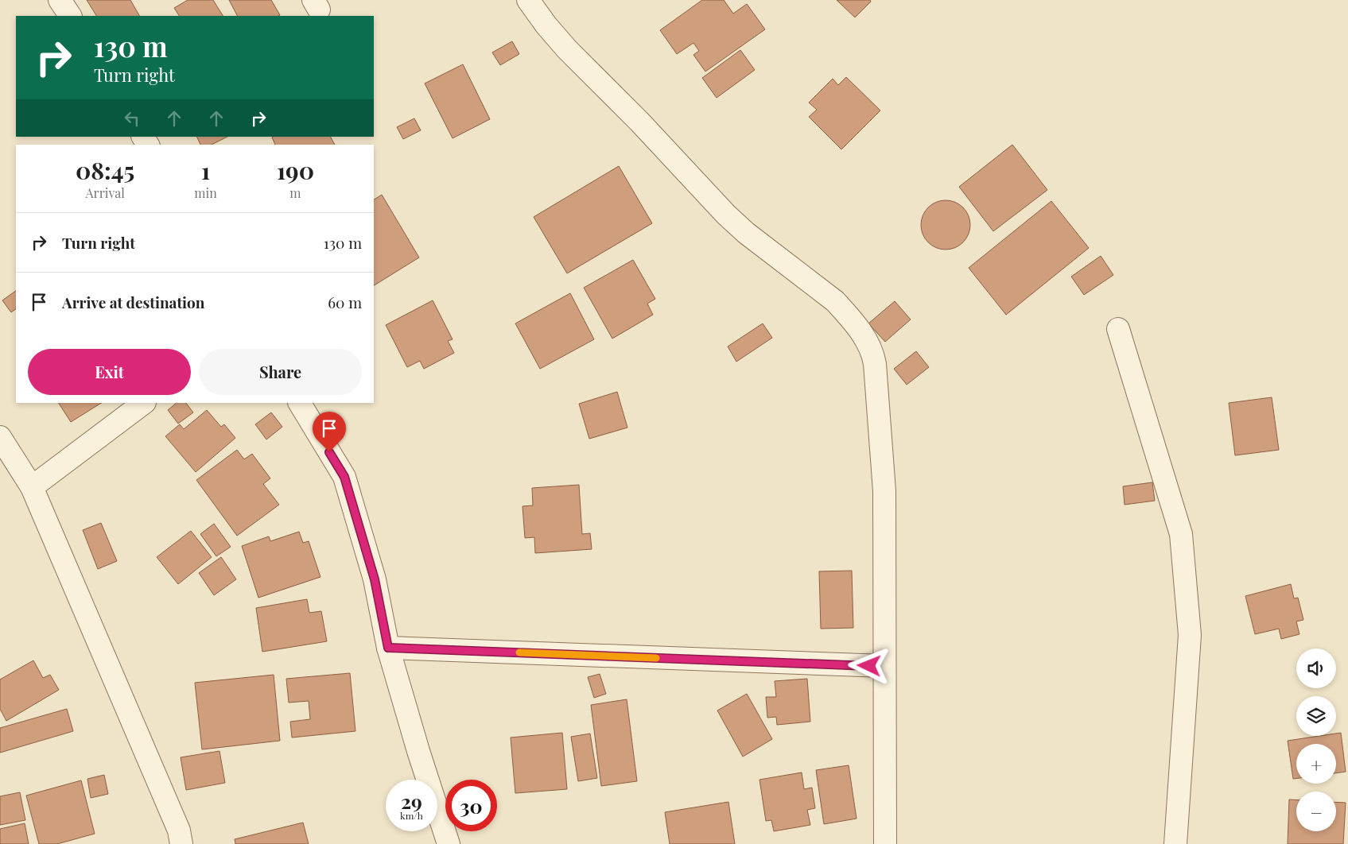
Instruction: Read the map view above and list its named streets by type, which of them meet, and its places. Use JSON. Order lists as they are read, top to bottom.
{
  "page": {
    "turn": ["130 m", "Turn right"],
    "eta": [
      "08:45",
      "Arrival",
      "1",
      "min",
      "190",
      "m"
    ],
    "list": [
      {
        "name": "Turn right",
        "value": "130 m"
      },
      {
        "name": "Arrive at destination",
        "value": "60 m"
      }
    ],
    "buttons": ["Exit", "Share"],
    "map_buttons": ["+", "−"],
    "speed": "29 km/h",
    "limit": "30"
  }
}
